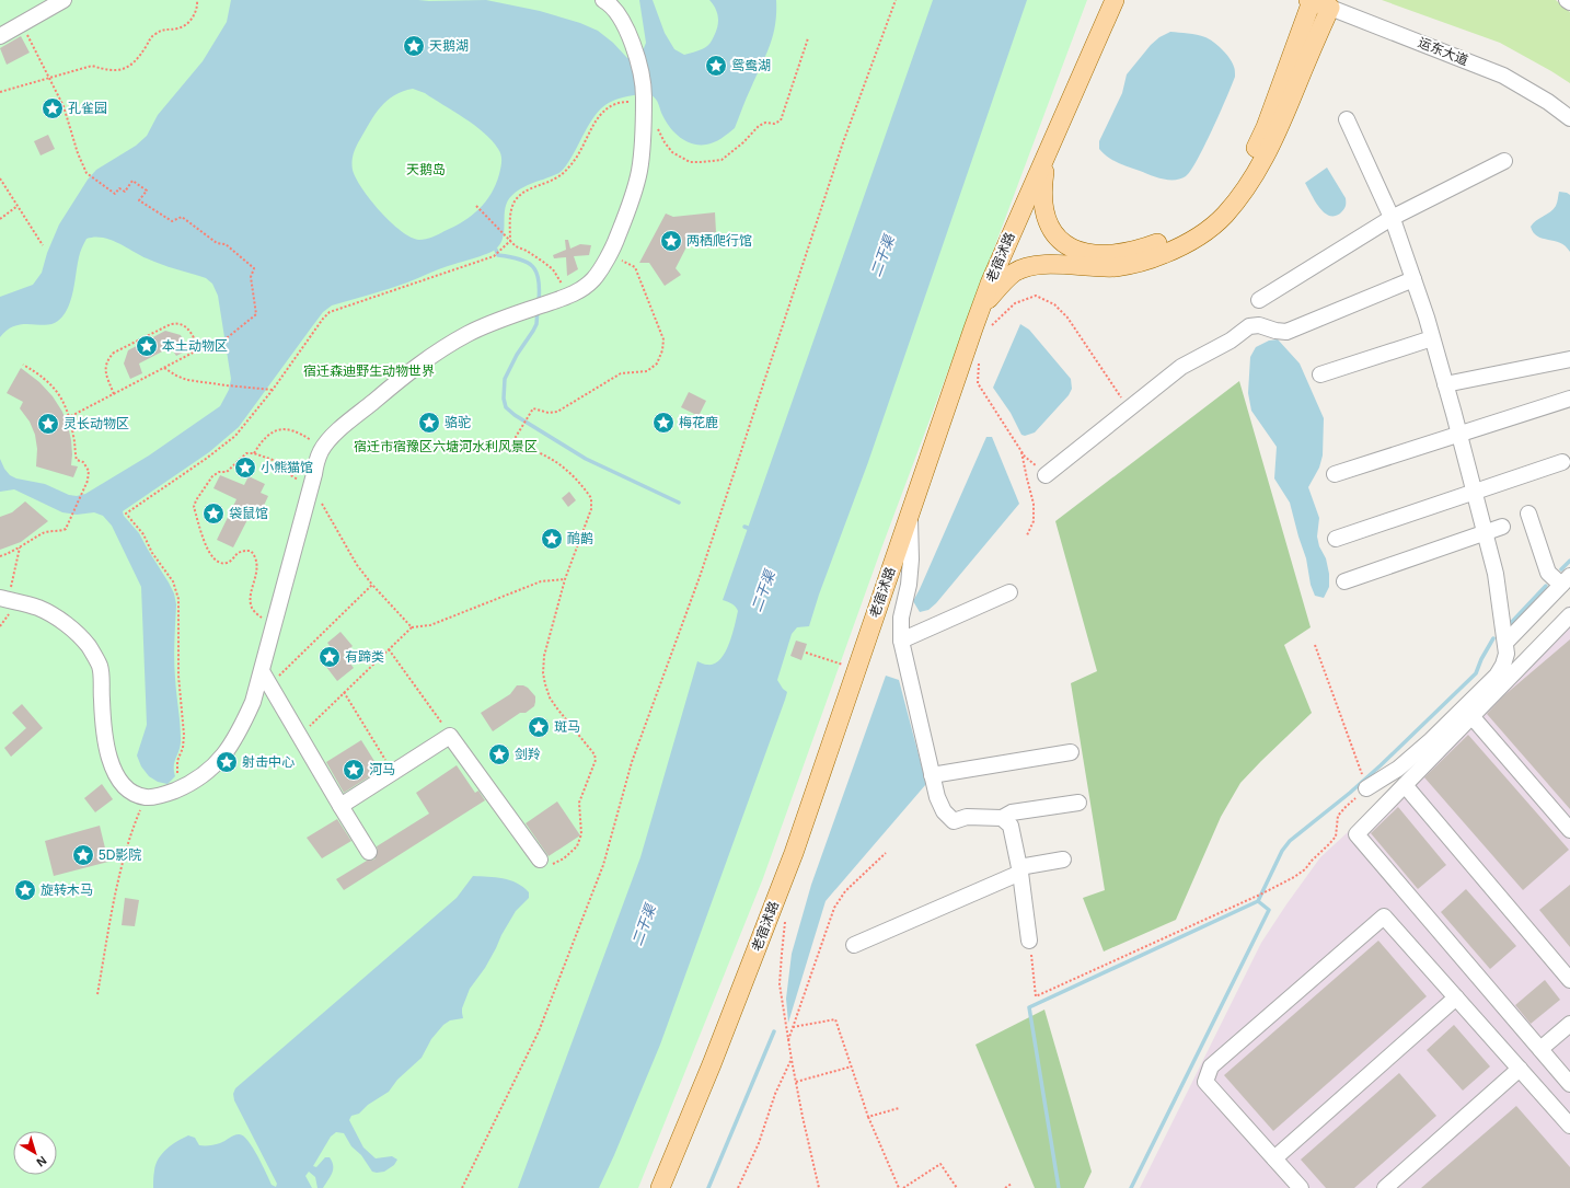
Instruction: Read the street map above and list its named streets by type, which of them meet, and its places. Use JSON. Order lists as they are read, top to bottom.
{
  "streets": {
    "main road": ["运东大道", "老宿沭路"]
  },
  "water": ["二干渠"],
  "parks": ["天鹅岛", "宿迁森迪野生动物世界", "宿迁市宿豫区六塘河水利风景区"],
  "places": {
    "place": [
      "天鹅湖",
      "鸳鸯湖",
      "孔雀园",
      "两栖爬行馆",
      "本土动物区",
      "骆驼",
      "梅花鹿",
      "灵长动物区",
      "小熊猫馆",
      "袋鼠馆",
      "鸸鹋",
      "有蹄类",
      "斑马",
      "剑羚",
      "射击中心",
      "河马",
      "5D影院",
      "旋转木马"
    ]
  },
  "north": "bottom right"
}
